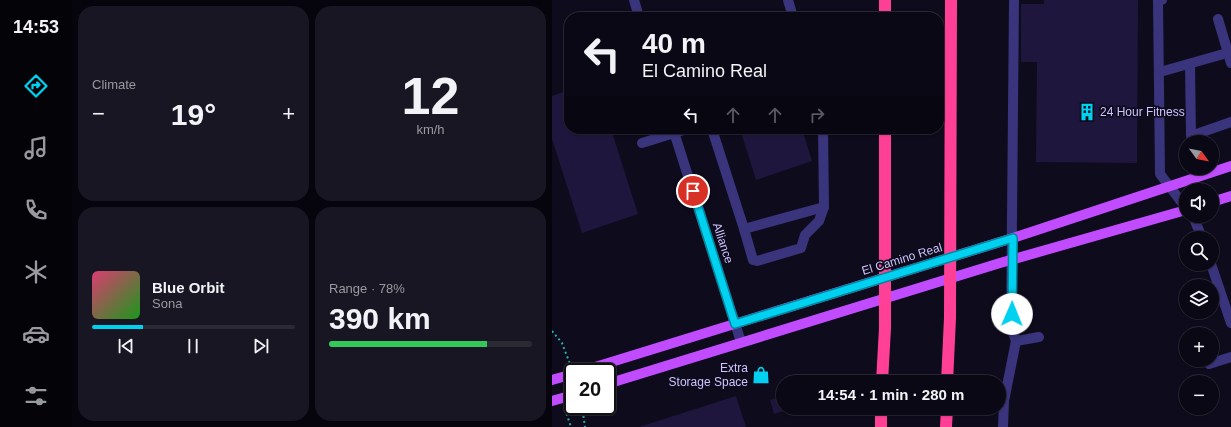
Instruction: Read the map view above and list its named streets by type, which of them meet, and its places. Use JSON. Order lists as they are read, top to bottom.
{
  "streets": {
    "main road": ["El Camino Real"],
    "street": ["Alliance"]
  },
  "crossings": [
    ["Alliance", "El Camino Real"]
  ],
  "places": {
    "building": ["24 Hour Fitness"],
    "shop": ["Extra Storage Space"]
  },
  "north": "bottom right",
  "page": {
    "tabs": "14:53",
    "tile": [
      "Climate",
      ["12", "km/h"],
      ["Range · 78%", "390 km"]
    ],
    "turn": ["40 m", "El Camino Real"],
    "heat": ["−", "19°", "+"],
    "map_buttons": ["+", "−"],
    "song": ["Blue Orbit", "Sona"],
    "limit": "20",
    "trip": "14:54 · 1 min · 280 m"
  }
}
